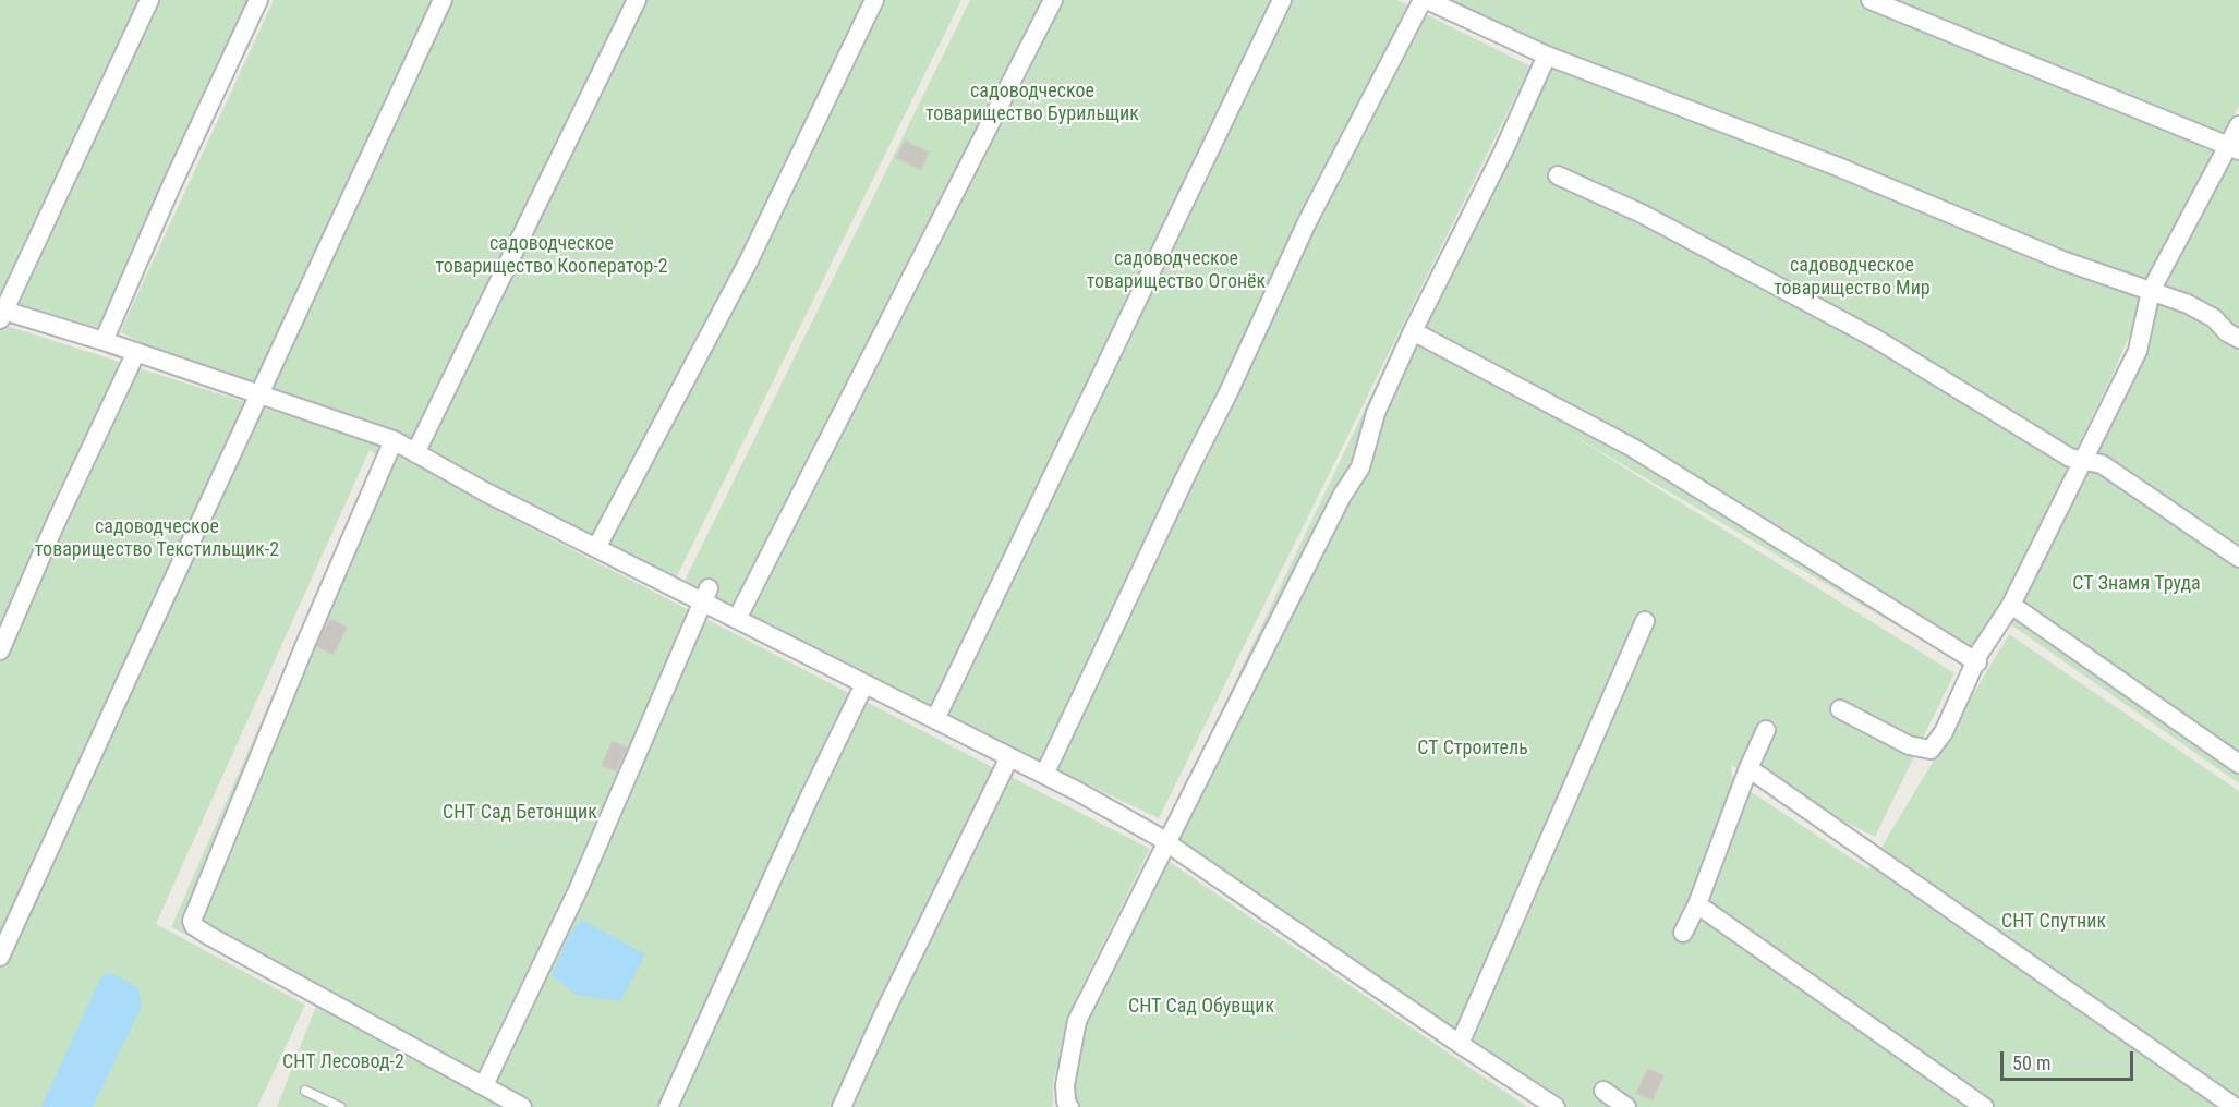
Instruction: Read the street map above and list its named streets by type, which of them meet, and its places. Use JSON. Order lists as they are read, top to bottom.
{
  "parks": [
    "садоводческое товарищество Бурильщик",
    "садоводческое товарищество Кооператор-2",
    "садоводческое товарищество Огонёк",
    "садоводческое товарищество Мир",
    "садоводческое товарищество Текстильщик-2",
    "СТ Знамя Труда",
    "СТ Строитель",
    "СНТ Сад Бетонщик",
    "СНТ Спутник",
    "СНТ Сад Обувщик",
    "СНТ Лесовод-2"
  ],
  "scale_bar": "50 m"
}
